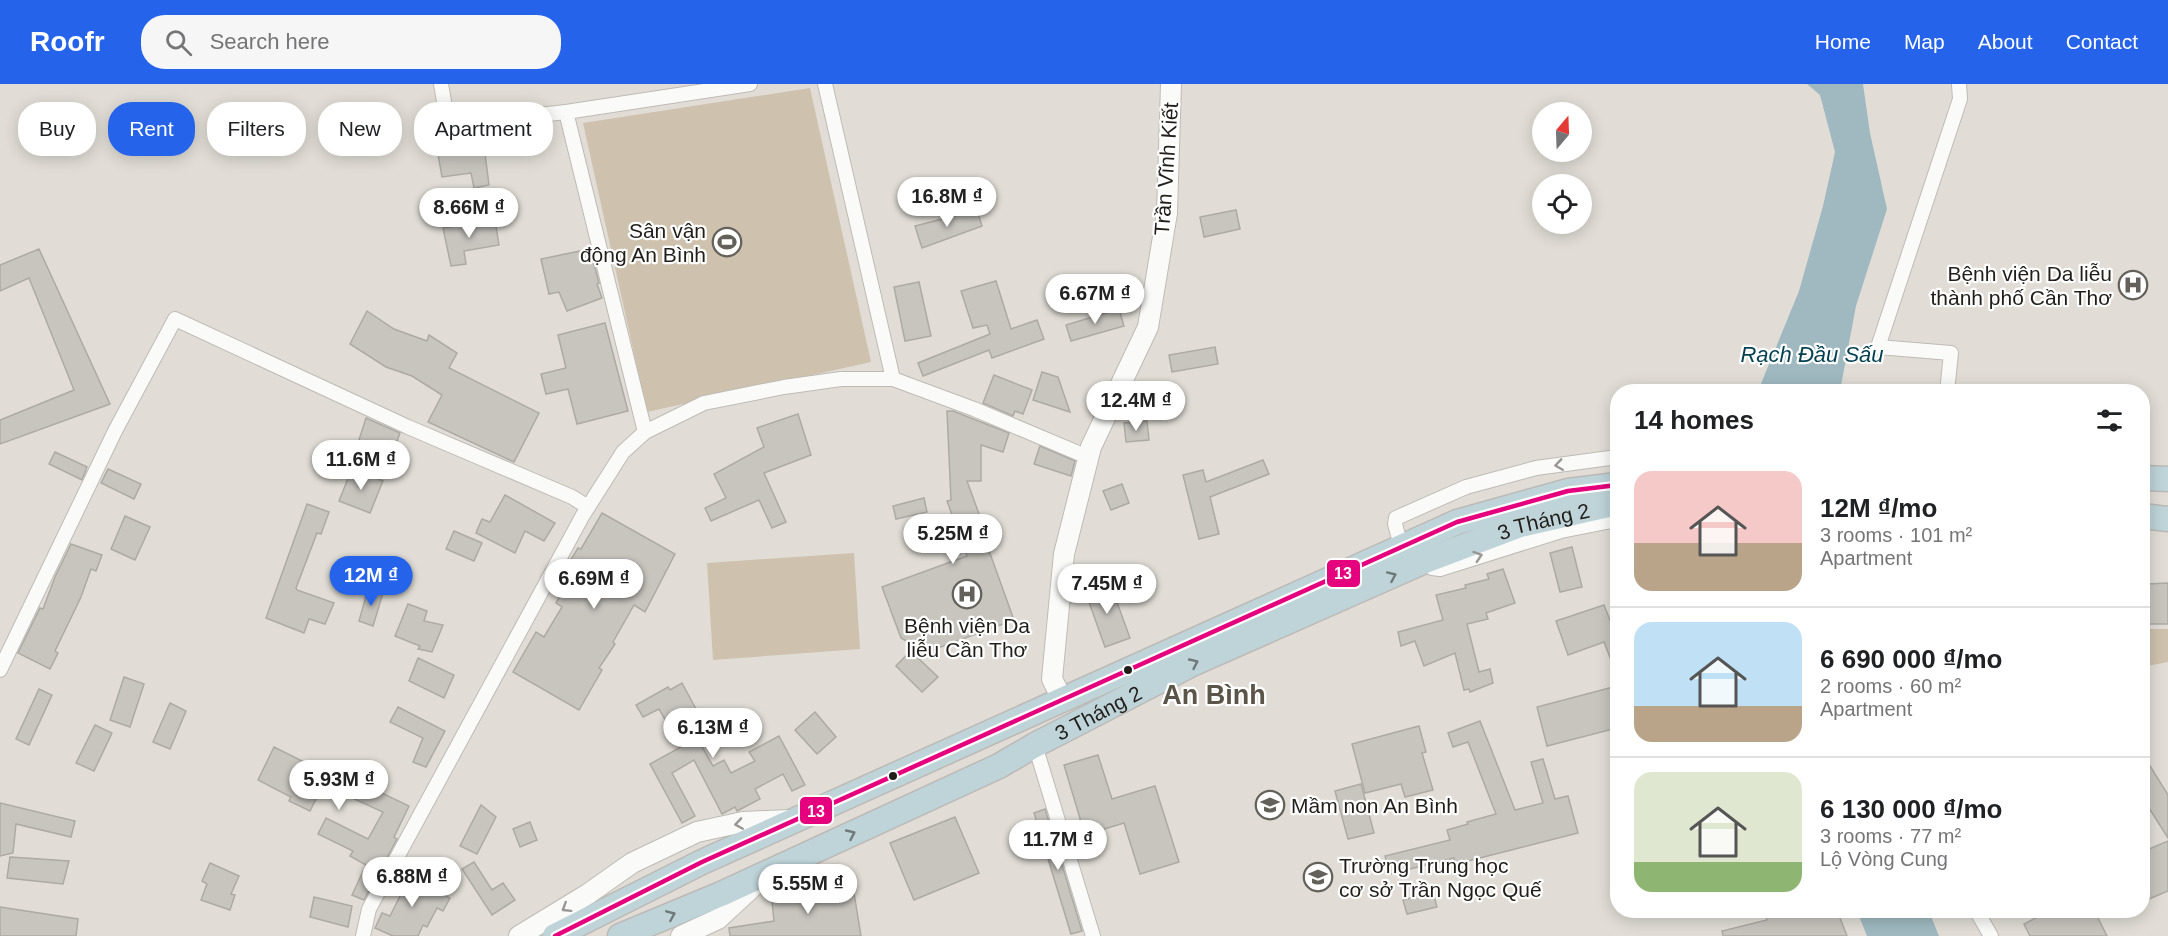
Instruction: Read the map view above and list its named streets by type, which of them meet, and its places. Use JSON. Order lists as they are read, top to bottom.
{
  "streets": {
    "highway": ["3 Tháng 2"],
    "street": ["Trần Vĩnh Kiết"]
  },
  "crossings": [
    ["Trần Vĩnh Kiết", "3 Tháng 2"]
  ],
  "districts": ["An Bình"],
  "water": ["Rạch Đầu Sấu"],
  "places": {
    "sports": ["Sân vận động An Bình"],
    "hospital": ["Bệnh viện Da liễu thành phố Cần Thơ", "Bệnh viện Da liễu Cần Thơ"],
    "school or university": ["Mầm non An Bình", "Trường Trung học cơ sở Trần Ngọc Quế"]
  },
  "lines": ["transit line 13"],
  "north": "top",
  "page": {
    "header": "Roofr",
    "search": "Search here",
    "nav": [
      "Home",
      "Map",
      "About",
      "Contact"
    ],
    "chip": [
      "Buy",
      "Rent",
      "Filters",
      "New",
      "Apartment"
    ],
    "price": [
      "16.8M ₫",
      "8.66M ₫",
      "6.67M ₫",
      "12.4M ₫",
      "11.6M ₫",
      "5.25M ₫",
      "12M ₫",
      "6.69M ₫",
      "7.45M ₫",
      "6.13M ₫",
      "5.93M ₫",
      "11.7M ₫",
      "6.88M ₫",
      "5.55M ₫"
    ],
    "heading": "14 homes",
    "list": [
      {
        "name": "12M ₫/mo",
        "note": "3 rooms · 101 m² · Apartment"
      },
      {
        "name": "6 690 000 ₫/mo",
        "note": "2 rooms · 60 m² · Apartment"
      },
      {
        "name": "6 130 000 ₫/mo",
        "note": "3 rooms · 77 m² · Lộ Vòng Cung"
      }
    ]
  }
}
